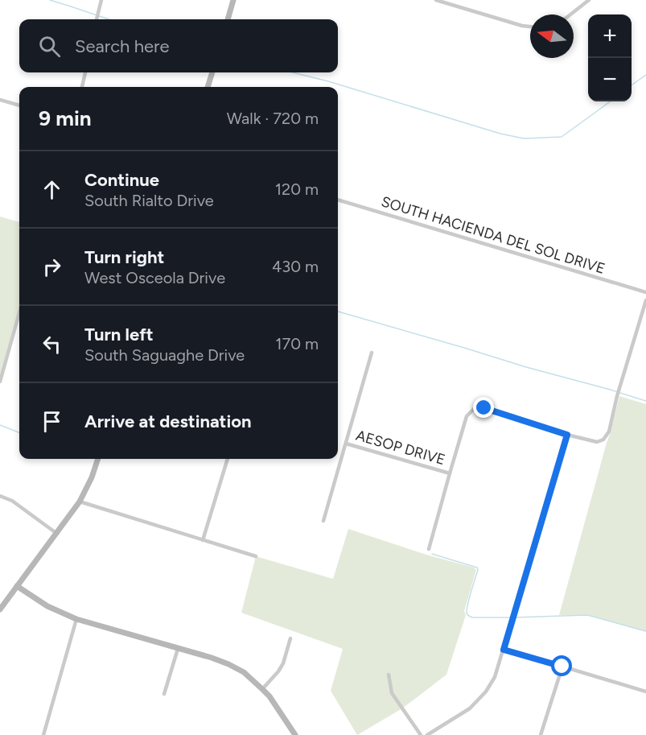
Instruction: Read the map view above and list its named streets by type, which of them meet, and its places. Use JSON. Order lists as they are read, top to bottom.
{
  "streets": {
    "street": ["SOUTH HACIENDA DEL SOL DRIVE", "AESOP DRIVE"]
  },
  "north": "left",
  "page": {
    "map_buttons": ["+", "−"],
    "search": "Search here",
    "heading": ["9 min", "Walk · 720 m"],
    "list": [
      ["Continue", "South Rialto Drive", "120 m"],
      ["Turn right", "West Osceola Drive", "430 m"],
      ["Turn left", "South Saguaghe Drive", "170 m"],
      "Arrive at destination"
    ]
  }
}
